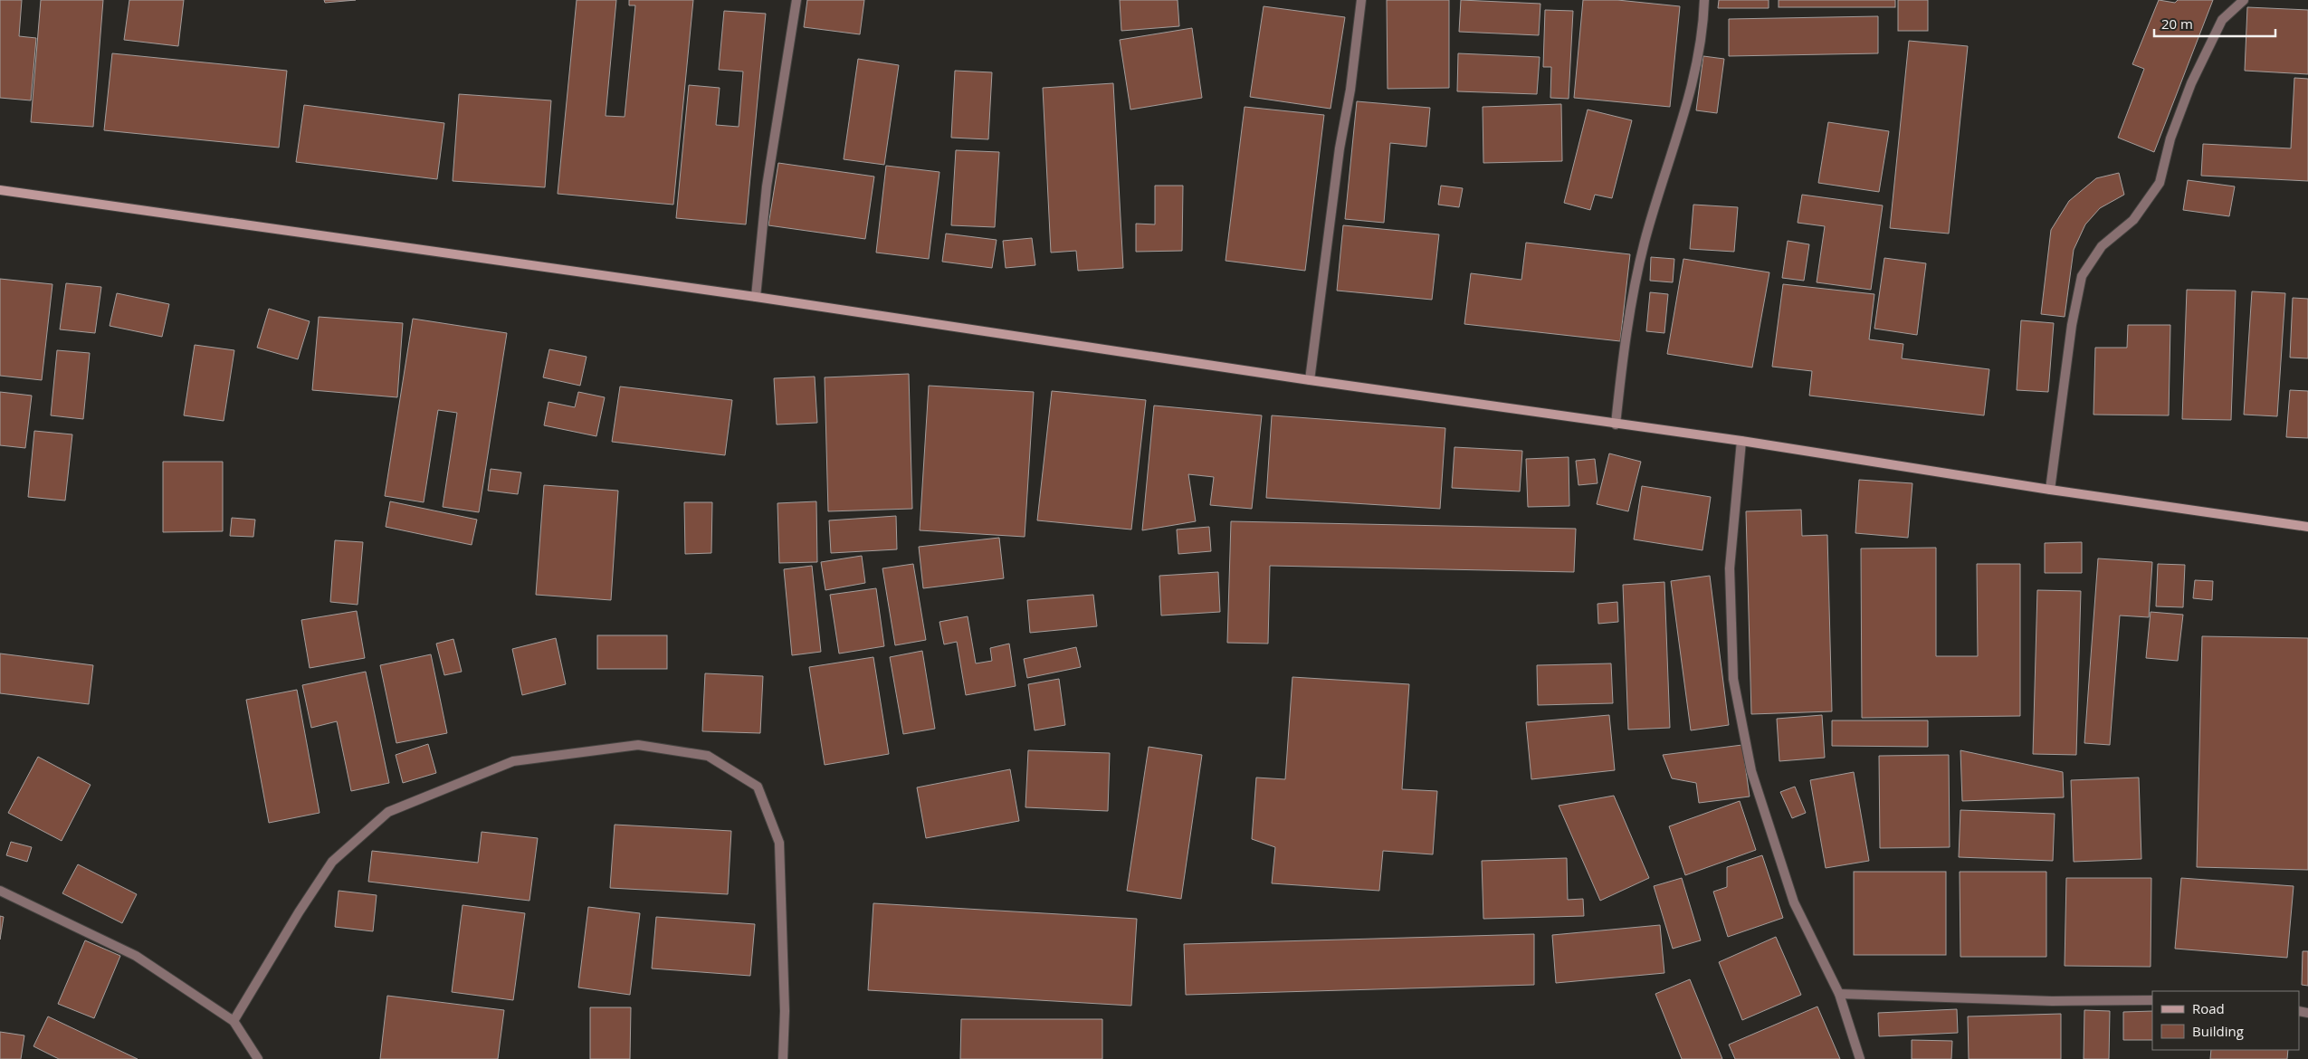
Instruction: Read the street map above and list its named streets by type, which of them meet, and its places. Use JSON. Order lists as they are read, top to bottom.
{
  "legend": ["Road", "Building"],
  "scale_bar": "20 m"
}
